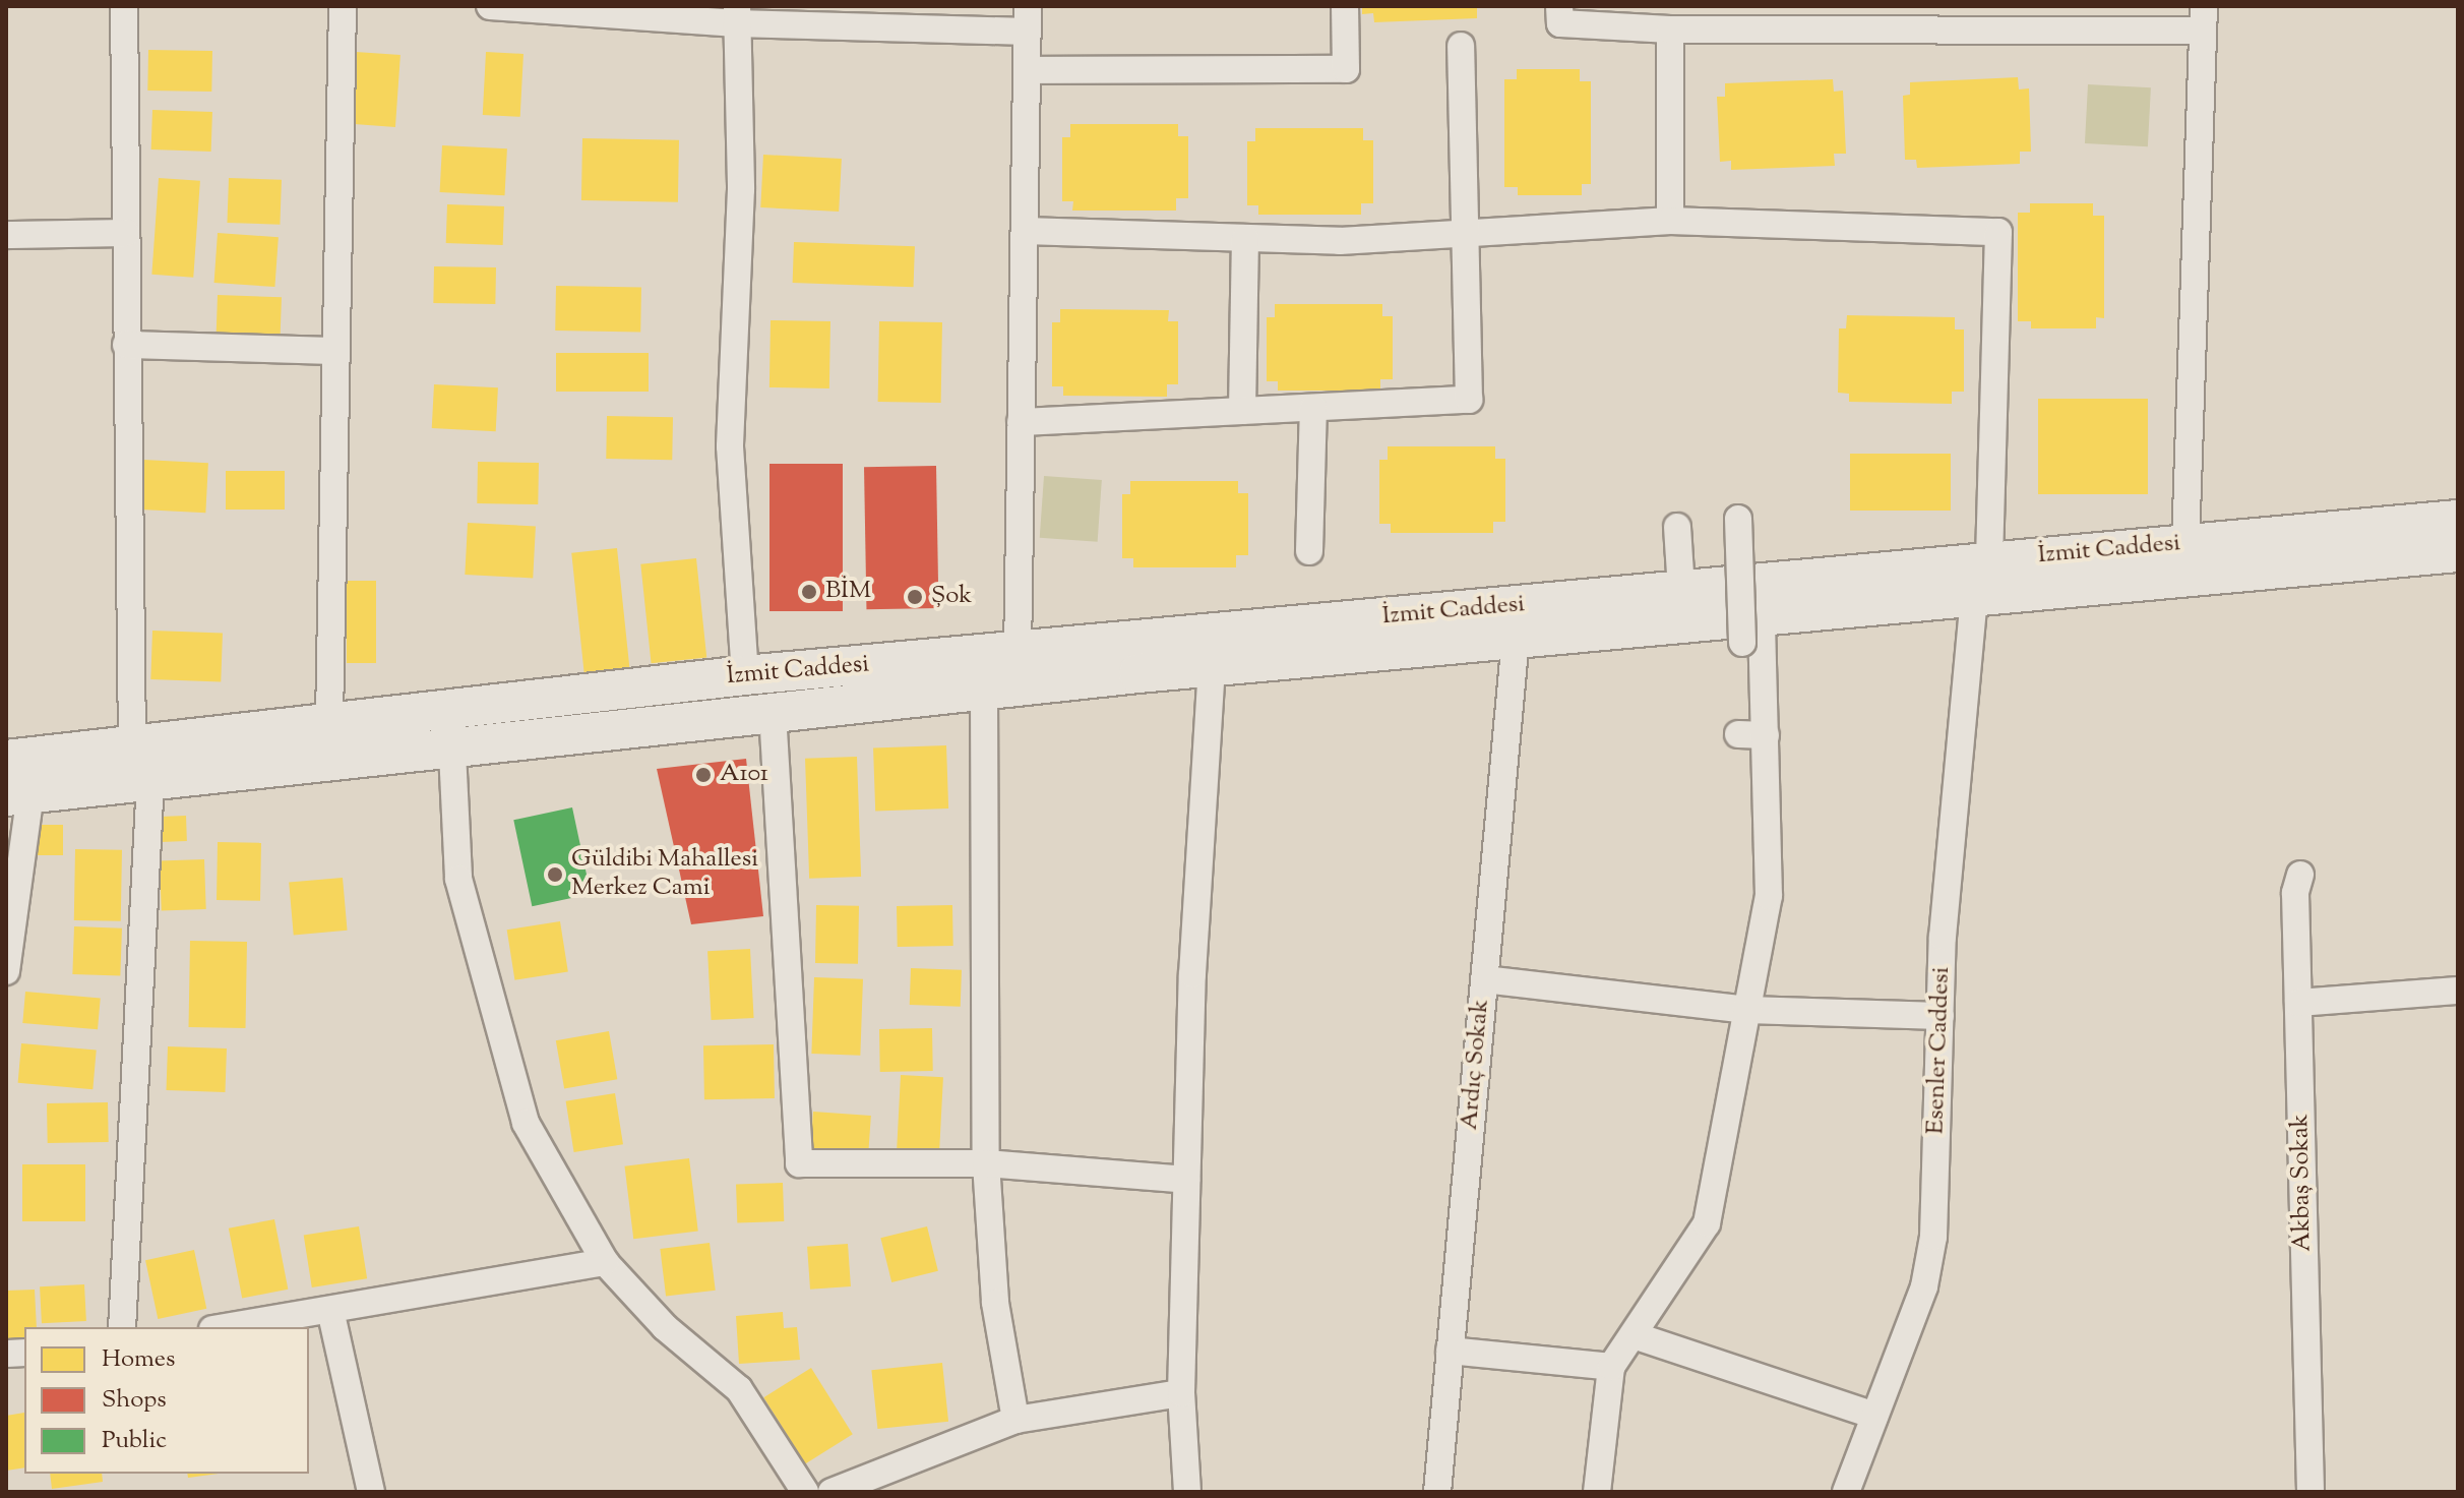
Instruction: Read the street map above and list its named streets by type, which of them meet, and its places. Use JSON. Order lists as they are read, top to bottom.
{
  "streets": {
    "main road": ["İzmit Caddesi"],
    "street": ["Esenler Caddesi", "Ardıç Sokak", "Akbaş Sokak"]
  },
  "crossings": [
    ["İzmit Caddesi", "Esenler Caddesi"],
    ["İzmit Caddesi", "Ardıç Sokak"]
  ],
  "places": [
    "BİM",
    "Şok",
    "A101",
    "Güldibi Mahallesi Merkez Cami"
  ],
  "legend": ["Homes", "Shops", "Public"]
}
